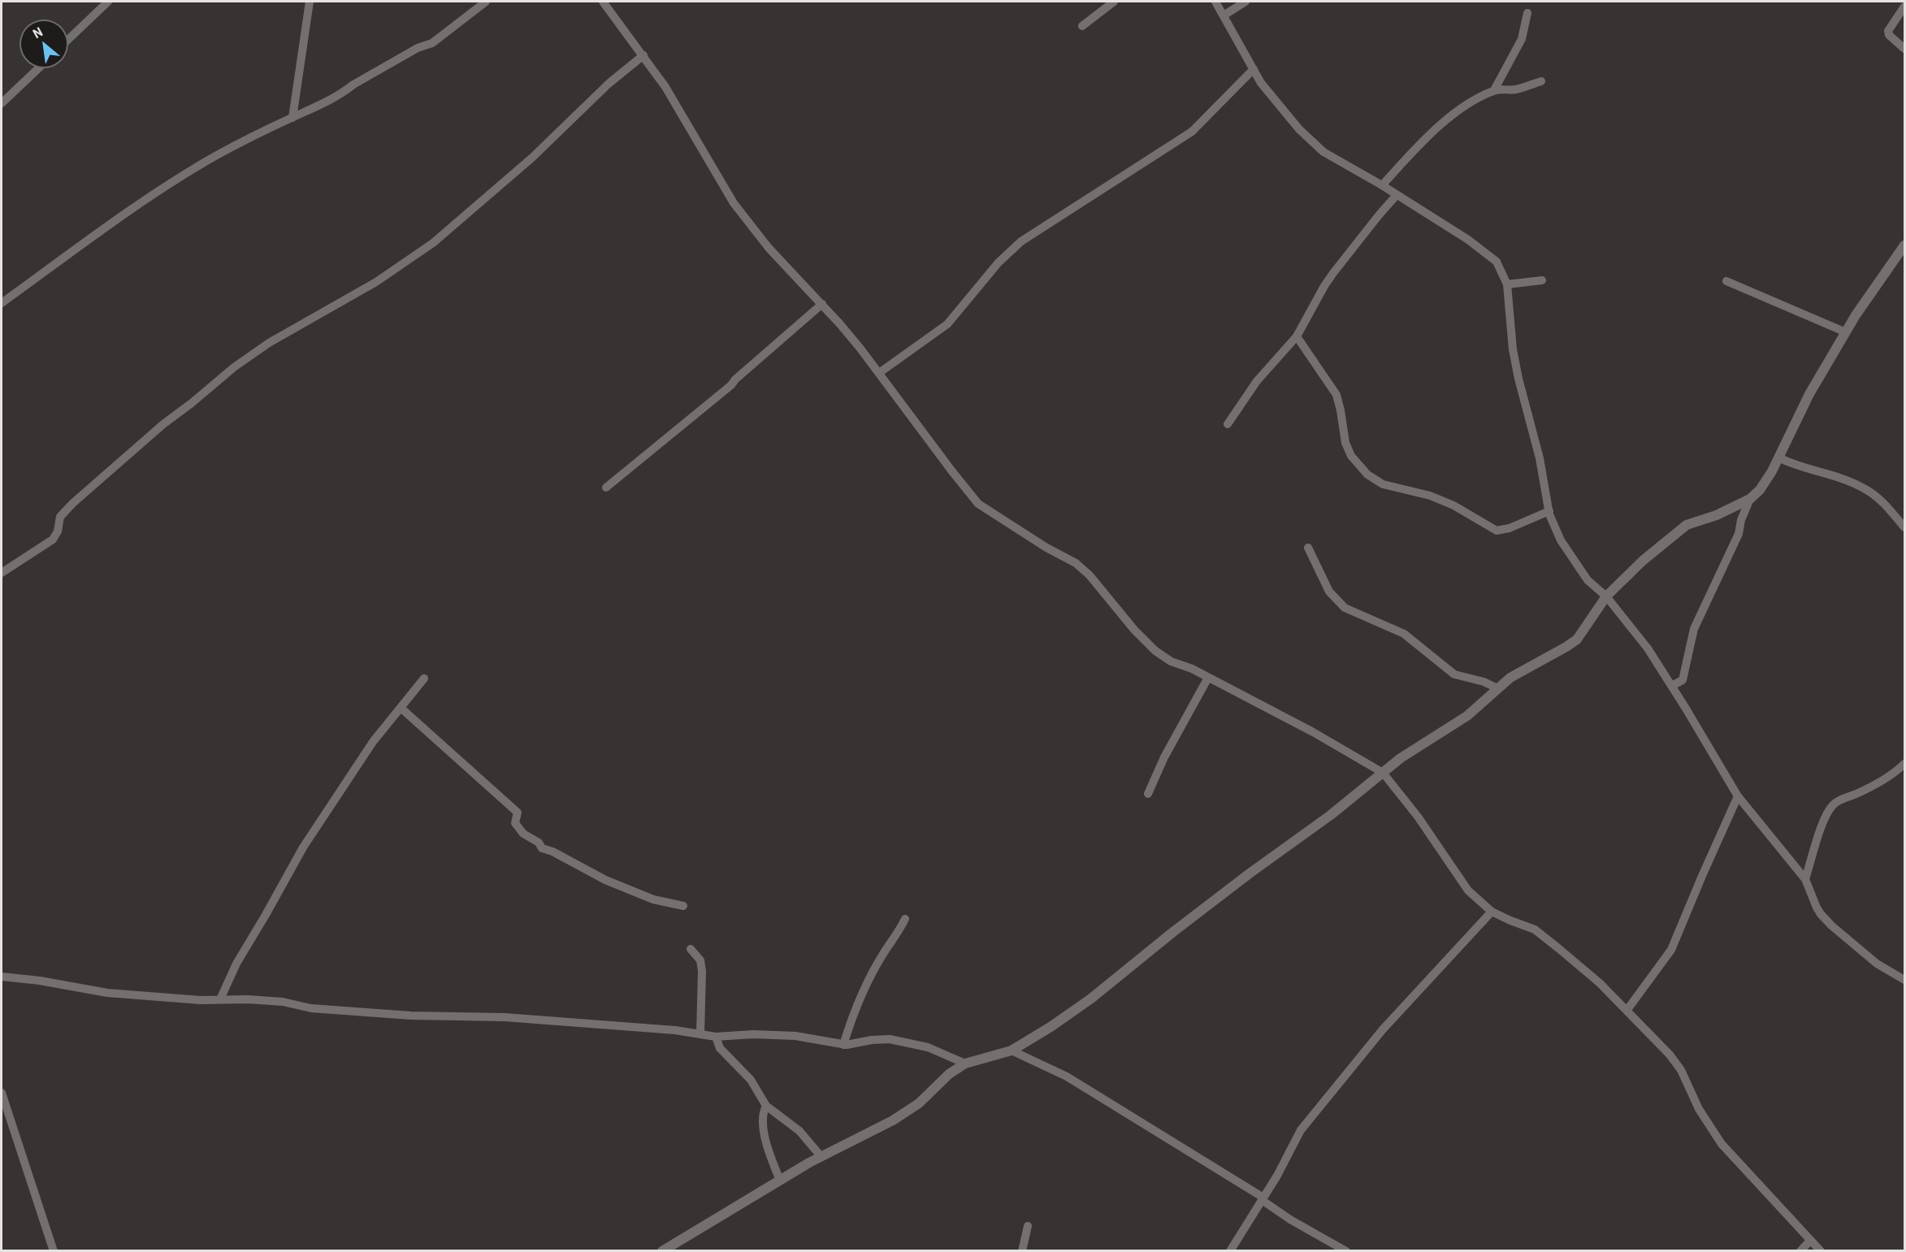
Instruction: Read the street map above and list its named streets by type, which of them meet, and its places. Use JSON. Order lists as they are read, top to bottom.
{
  "north": "top left"
}
